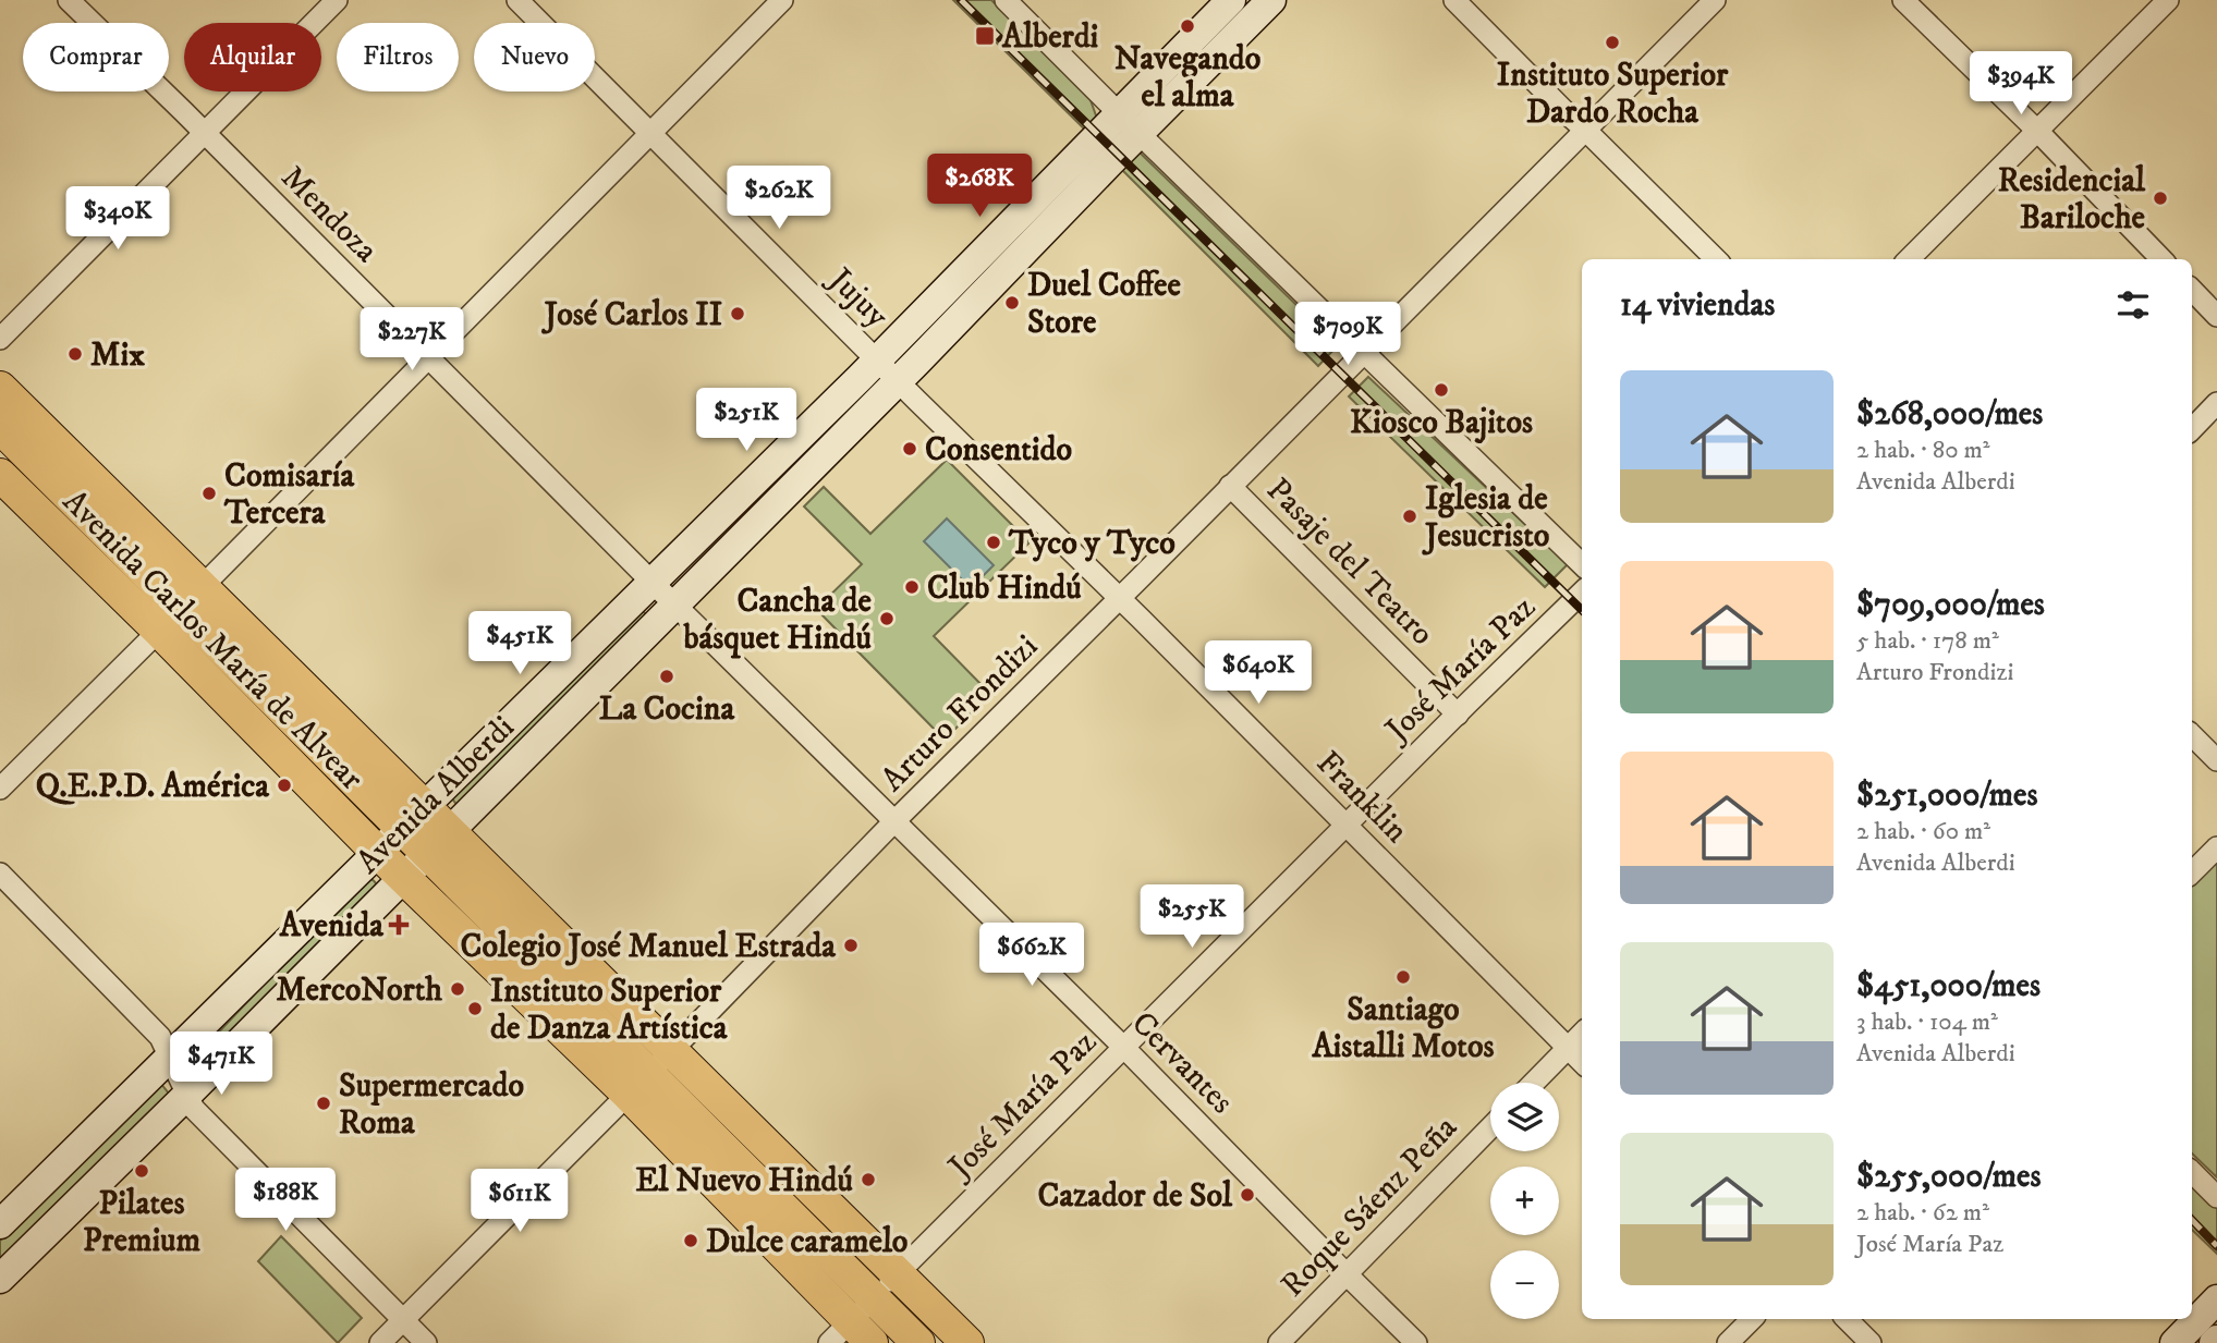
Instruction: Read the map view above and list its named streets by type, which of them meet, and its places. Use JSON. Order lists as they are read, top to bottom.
{
  "streets": {
    "main road": ["Avenida Carlos María de Alvear", "Avenida Alberdi"],
    "street": [
      "Mendoza",
      "Jujuy",
      "Pasaje del Teatro",
      "José María Paz",
      "Arturo Frondizi",
      "Franklin",
      "Cervantes",
      "Roque Sáenz Peña"
    ]
  },
  "crossings": [
    ["Mendoza", "Avenida Alberdi"],
    ["Mendoza", "Cervantes"],
    ["Jujuy", "Avenida Alberdi"],
    ["Jujuy", "Franklin"],
    ["Pasaje del Teatro", "José María Paz"],
    ["Pasaje del Teatro", "Arturo Frondizi"],
    ["Avenida Carlos María de Alvear", "Arturo Frondizi"],
    ["Avenida Carlos María de Alvear", "Avenida Alberdi"],
    ["José María Paz", "Franklin"],
    ["José María Paz", "Cervantes"],
    ["Arturo Frondizi", "Franklin"],
    ["Arturo Frondizi", "Cervantes"],
    ["Avenida Alberdi", "Franklin"],
    ["Avenida Alberdi", "Cervantes"],
    ["Cervantes", "Roque Sáenz Peña"]
  ],
  "places": {
    "other": [
      "Navegando el alma",
      "Instituto Superior Dardo Rocha",
      "Residencial Bariloche",
      "Duel Coffee Store",
      "José Carlos II",
      "Mix",
      "Kiosco Bajitos",
      "Consentido",
      "Comisaría Tercera",
      "Iglesia de Jesucristo",
      "Tyco y Tyco",
      "Club Hindú",
      "Cancha de básquet Hindú",
      "La Cocina",
      "Q.E.P.D. América",
      "Colegio José Manuel Estrada",
      "Santiago Aistalli Motos",
      "MercoNorth",
      "Instituto Superior de Danza Artística",
      "Supermercado Roma",
      "Pilates Premium",
      "El Nuevo Hindú",
      "Cazador de Sol",
      "Dulce caramelo"
    ],
    "transit": ["Alberdi"],
    "health": ["Avenida"]
  },
  "page": {
    "chip": [
      "Comprar",
      "Alquilar",
      "Filtros",
      "Nuevo"
    ],
    "price": [
      "$394K",
      "$268K",
      "$262K",
      "$340K",
      "$709K",
      "$227K",
      "$251K",
      "$451K",
      "$640K",
      "$255K",
      "$662K",
      "$471K",
      "$188K",
      "$611K"
    ],
    "heading": "14 viviendas",
    "list": [
      {
        "name": "$268,000/mes",
        "note": "2 hab. · 80 m² · Avenida Alberdi"
      },
      {
        "name": "$709,000/mes",
        "note": "5 hab. · 178 m² · Arturo Frondizi"
      },
      {
        "name": "$251,000/mes",
        "note": "2 hab. · 60 m² · Avenida Alberdi"
      },
      {
        "name": "$451,000/mes",
        "note": "3 hab. · 104 m² · Avenida Alberdi"
      },
      {
        "name": "$255,000/mes",
        "note": "2 hab. · 62 m² · José María Paz"
      }
    ],
    "map_buttons": ["+", "−"]
  }
}
